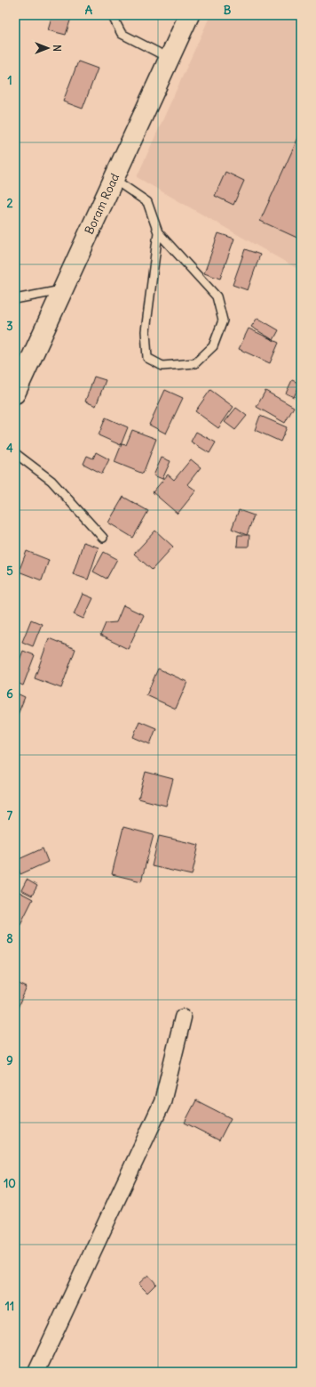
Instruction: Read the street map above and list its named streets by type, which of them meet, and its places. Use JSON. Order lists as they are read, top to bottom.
{
  "streets": {
    "main road": ["Boram Road"]
  },
  "north": "right",
  "grid": {
    "columns": ["A", "B"],
    "rows": [
      "1",
      "2",
      "3",
      "4",
      "5",
      "6",
      "7",
      "8",
      "9",
      "10",
      "11"
    ]
  }
}
